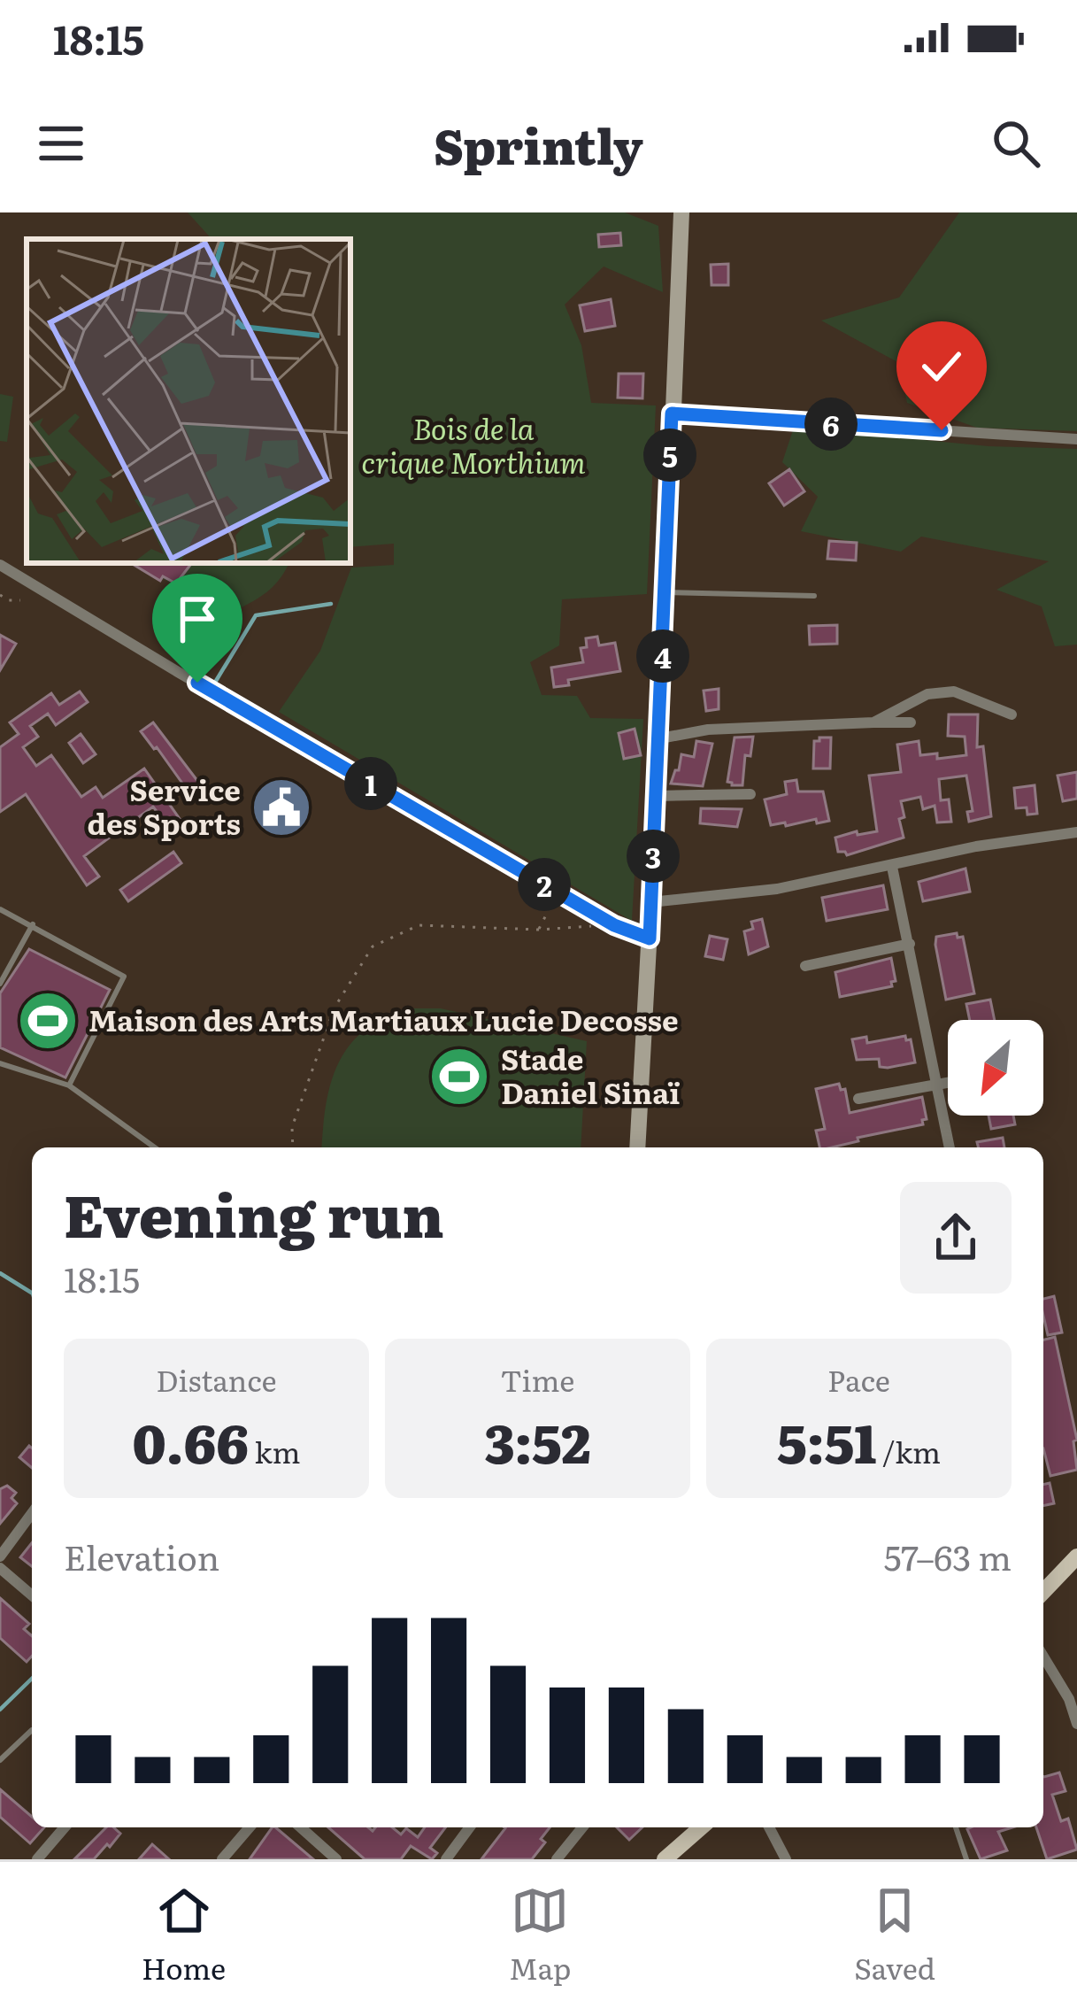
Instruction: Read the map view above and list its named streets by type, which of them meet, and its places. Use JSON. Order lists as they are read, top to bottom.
{
  "parks": ["Bois de la crique Morthium"],
  "places": {
    "public building": ["Service des Sports"],
    "sports": ["Maison des Arts Martiaux Lucie Decosse", "Stade Daniel Sinaï"]
  },
  "north": "bottom left",
  "page": {
    "status": "18:15",
    "header": "Sprintly",
    "pins": [
      "6",
      "5",
      "4",
      "1",
      "3",
      "2"
    ],
    "heading": ["Evening run", "18:15"],
    "stats": [
      ["Distance", "0.66 km"],
      ["Time", "3:52"],
      ["Pace", "5:51 /km"]
    ],
    "chart": ["Elevation", "57–63 m"],
    "tabs": ["Home", "Map", "Saved"]
  }
}
